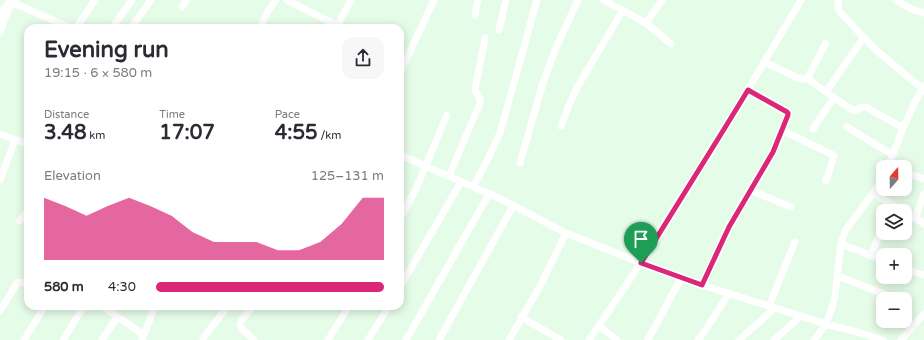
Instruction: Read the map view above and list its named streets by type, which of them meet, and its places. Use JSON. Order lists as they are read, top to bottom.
{
  "north": "top",
  "page": {
    "heading": ["Evening run", "19:15 · 6 × 580 m"],
    "stats": [
      ["Distance", "3.48 km"],
      ["Time", "17:07"],
      ["Pace", "4:55 /km"]
    ],
    "map_buttons": ["+", "−"],
    "chart": ["Elevation", "125–131 m"],
    "list": [
      {
        "name": "580 m",
        "note": "4:30"
      }
    ]
  }
}
